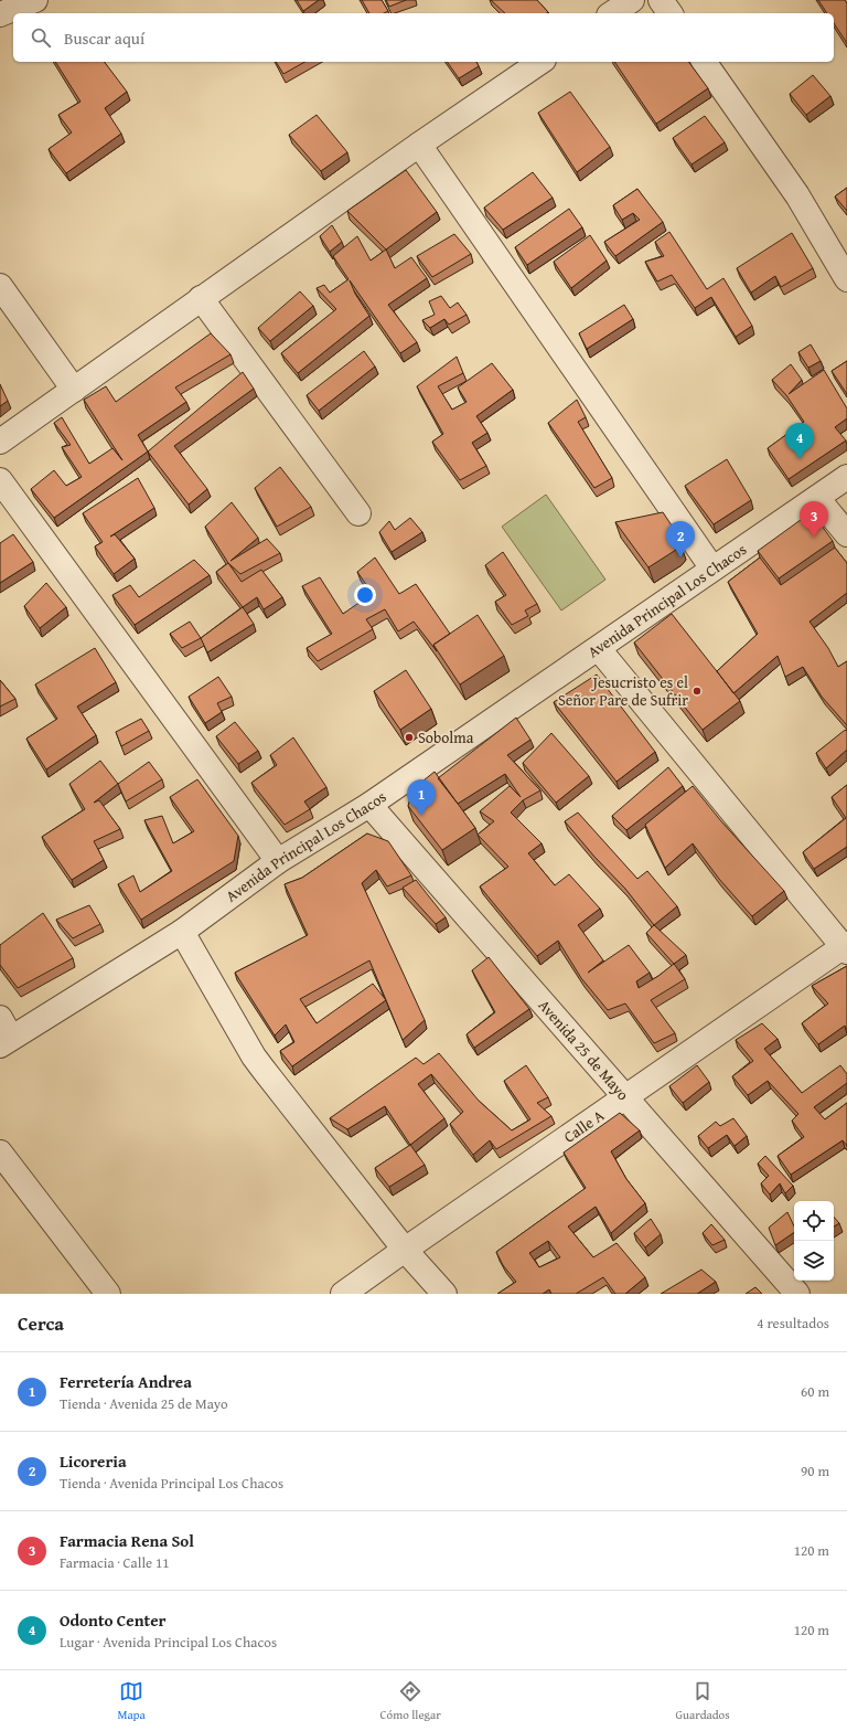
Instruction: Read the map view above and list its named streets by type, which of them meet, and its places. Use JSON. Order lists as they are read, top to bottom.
{
  "streets": {
    "street": ["Avenida Principal Los Chacos", "Avenida 25 de Mayo", "Calle A"]
  },
  "crossings": [
    ["Avenida Principal Los Chacos", "Avenida 25 de Mayo"],
    ["Avenida 25 de Mayo", "Calle A"]
  ],
  "places": ["Jesucristo es el Señor Pare de Sufrir", "Sobolma"],
  "page": {
    "search": "Buscar aquí",
    "pins": [
      "4",
      "3",
      "2",
      "1"
    ],
    "heading": ["Cerca", "4 resultados"],
    "list": [
      {
        "mark": "1",
        "name": "Ferretería Andrea",
        "note": "Tienda · Avenida 25 de Mayo",
        "value": "60 m"
      },
      {
        "mark": "2",
        "name": "Licoreria",
        "note": "Tienda · Avenida Principal Los Chacos",
        "value": "90 m"
      },
      {
        "mark": "3",
        "name": "Farmacia Rena Sol",
        "note": "Farmacia · Calle 11",
        "value": "120 m"
      },
      {
        "mark": "4",
        "name": "Odonto Center",
        "note": "Lugar · Avenida Principal Los Chacos",
        "value": "120 m"
      }
    ],
    "nav": ["Mapa", "Cómo llegar", "Guardados"]
  }
}
